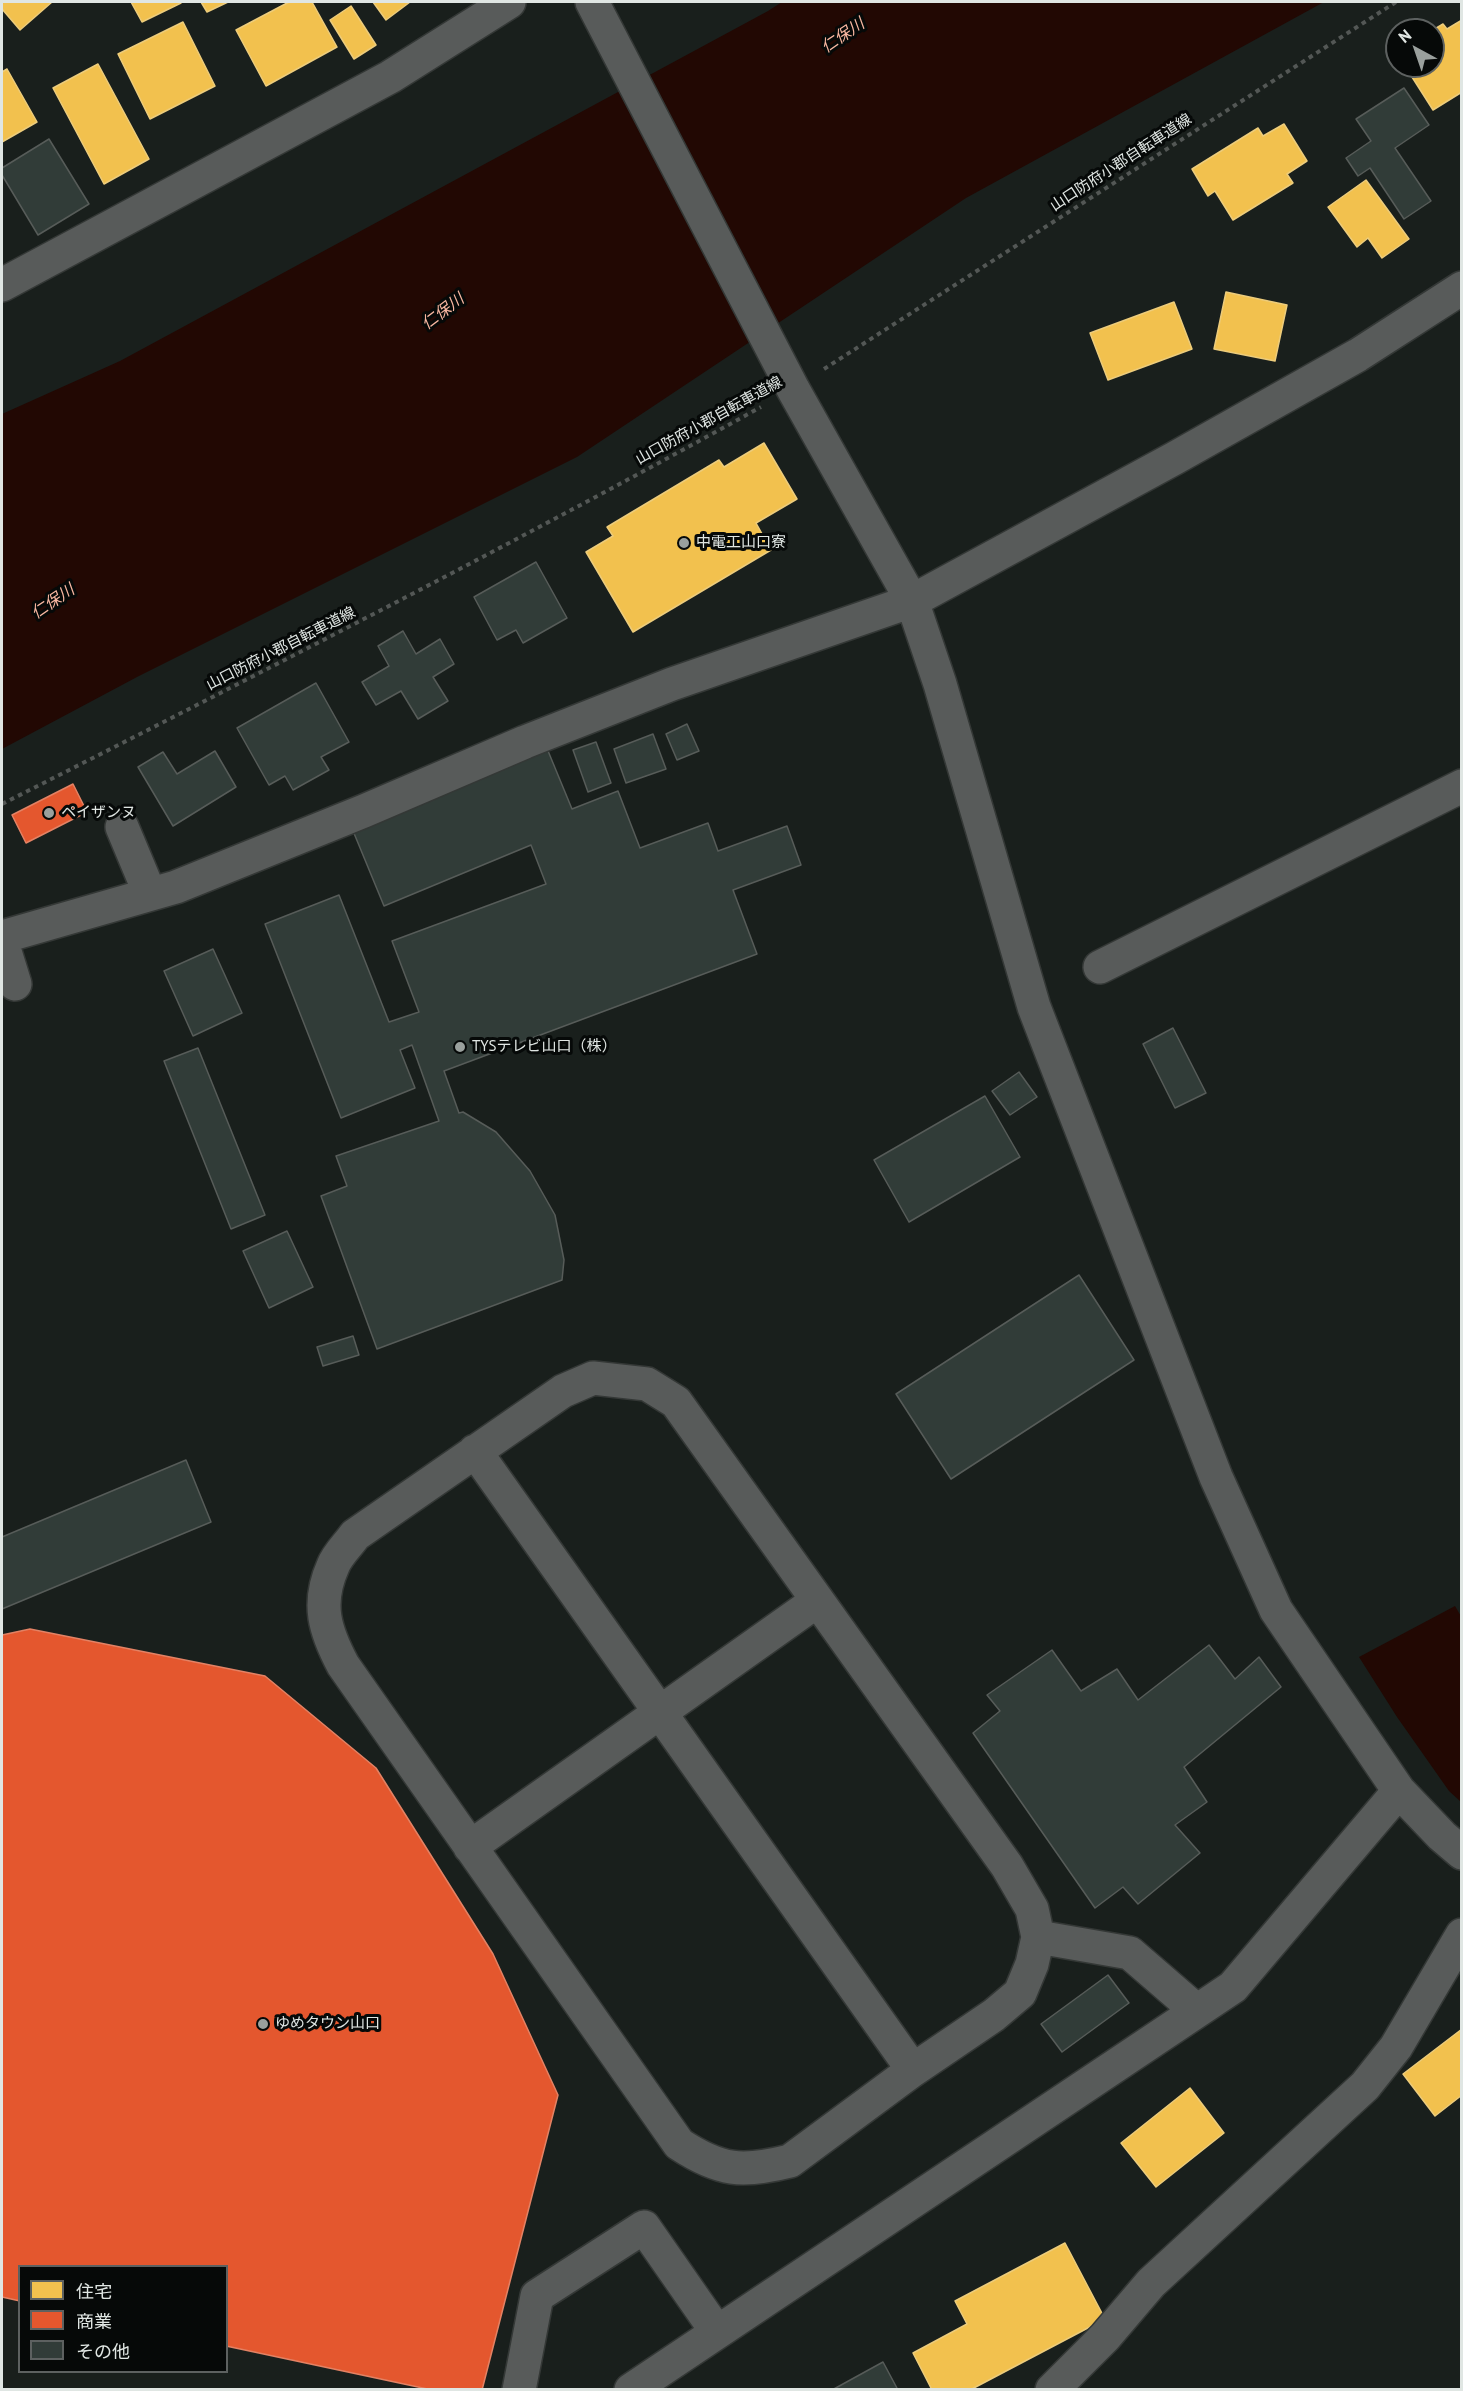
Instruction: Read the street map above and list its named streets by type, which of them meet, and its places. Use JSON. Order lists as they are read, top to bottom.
{
  "streets": {
    "path": ["山口防府小郡自転車道線"]
  },
  "water": ["仁保川"],
  "places": [
    "中電工山口寮",
    "ペイザンヌ",
    "TYSテレビ山口（株）",
    "ゆめタウン山口"
  ],
  "legend": ["住宅", "商業", "その他"],
  "north": "top left"
}
